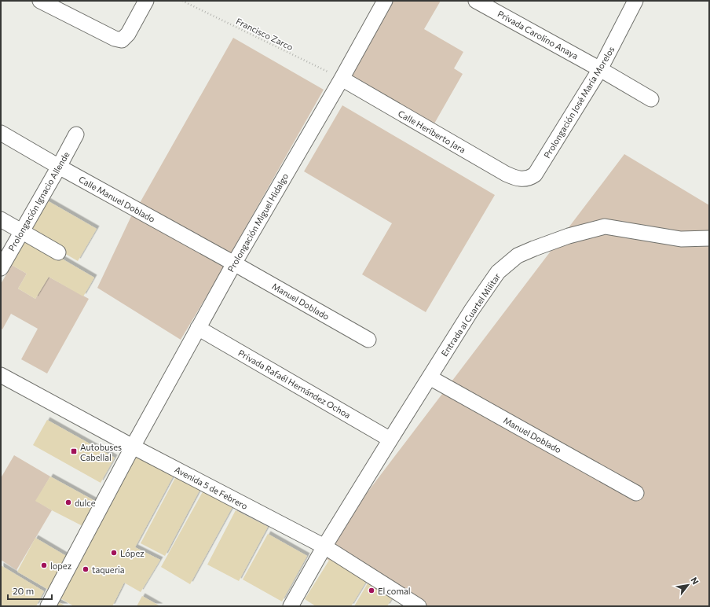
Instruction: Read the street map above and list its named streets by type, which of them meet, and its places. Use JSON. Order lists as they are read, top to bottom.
{
  "streets": {
    "street": [
      "Privada Carolino Anaya",
      "Prolongación José María Morelos",
      "Calle Heriberto Jara",
      "Calle Manuel Doblado",
      "Prolongación Ignacio Allende",
      "Prolongación Miguel Hidalgo",
      "Manuel Doblado",
      "Entrada al Cuartel Militar",
      "Privada Rafaél Hernández Ochoa",
      "Avenida 5 de Febrero"
    ],
    "path": ["Francisco Zarco"]
  },
  "crossings": [
    ["Francisco Zarco", "Calle Heriberto Jara"],
    ["Francisco Zarco", "Prolongación Miguel Hidalgo"],
    ["Privada Carolino Anaya", "Prolongación José María Morelos"],
    ["Prolongación José María Morelos", "Calle Heriberto Jara"],
    ["Calle Heriberto Jara", "Prolongación Miguel Hidalgo"],
    ["Calle Manuel Doblado", "Prolongación Ignacio Allende"],
    ["Calle Manuel Doblado", "Prolongación Miguel Hidalgo"],
    ["Calle Manuel Doblado", "Manuel Doblado"],
    ["Prolongación Miguel Hidalgo", "Manuel Doblado"],
    ["Prolongación Miguel Hidalgo", "Privada Rafaél Hernández Ochoa"],
    ["Prolongación Miguel Hidalgo", "Avenida 5 de Febrero"],
    ["Manuel Doblado", "Entrada al Cuartel Militar"],
    ["Entrada al Cuartel Militar", "Privada Rafaél Hernández Ochoa"],
    ["Entrada al Cuartel Militar", "Avenida 5 de Febrero"]
  ],
  "places": {
    "transit": ["Autobuses Cabellal"],
    "other": [
      "dulce",
      "López",
      "lopez",
      "taqueria",
      "El comal"
    ]
  },
  "scale_bar": "20 m",
  "north": "top right"
}
